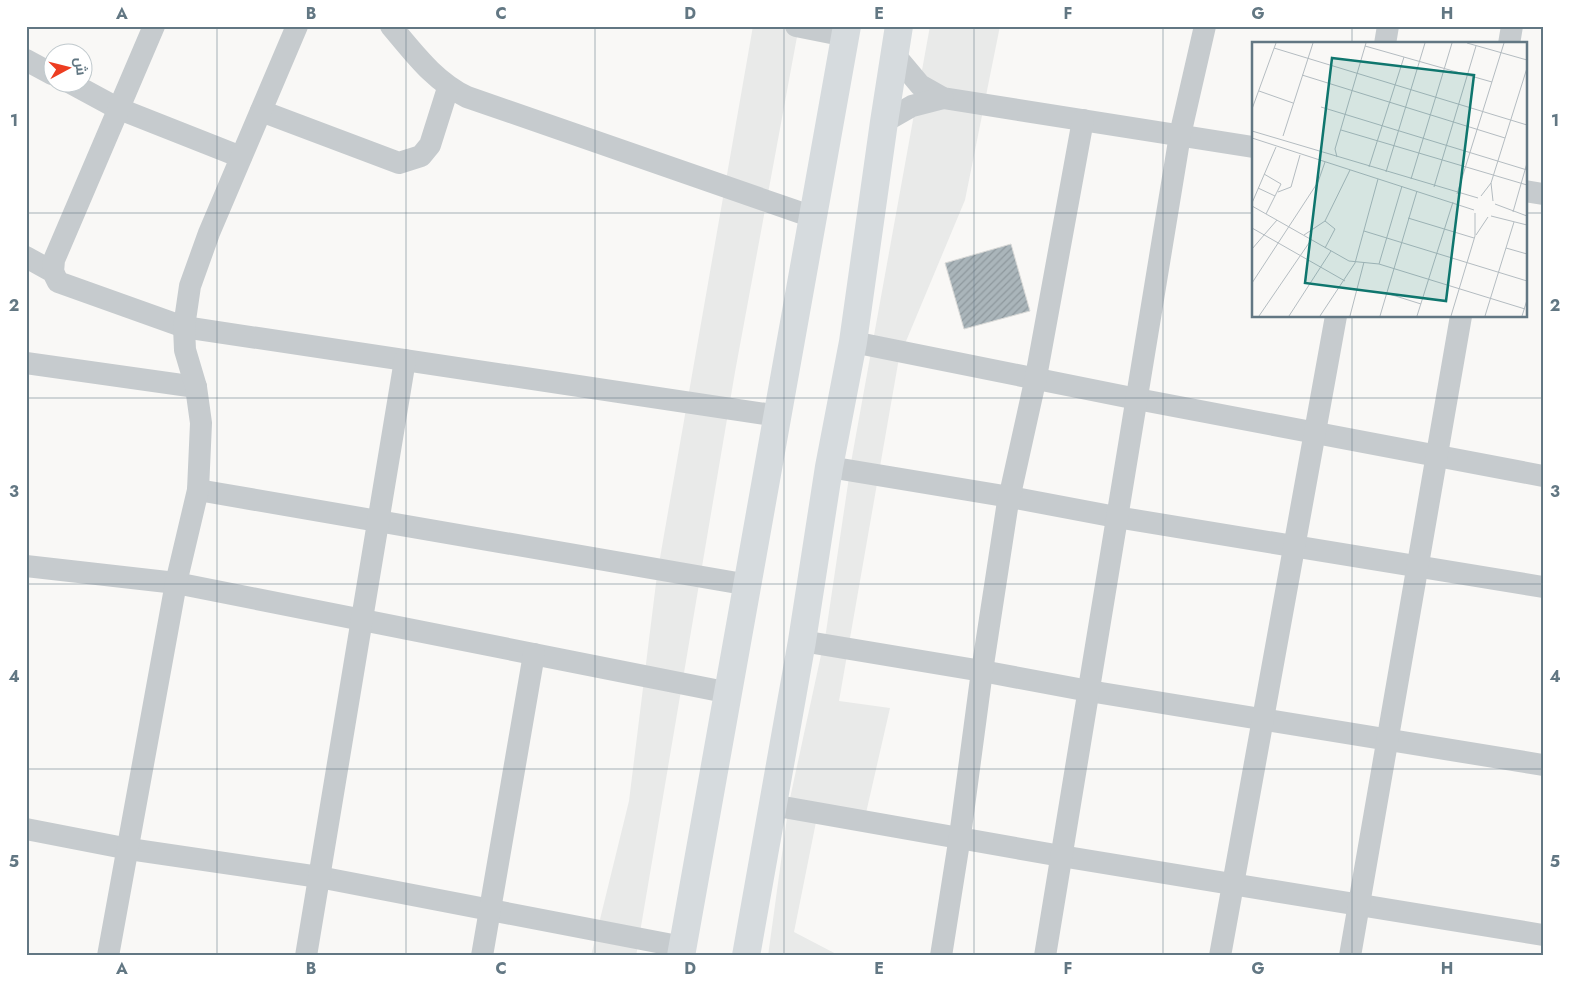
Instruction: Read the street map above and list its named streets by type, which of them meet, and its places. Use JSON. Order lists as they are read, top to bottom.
{
  "north": "right",
  "grid": {
    "columns": [
      "A",
      "B",
      "C",
      "D",
      "E",
      "F",
      "G",
      "H"
    ],
    "rows": [
      "1",
      "2",
      "3",
      "4",
      "5"
    ]
  }
}
